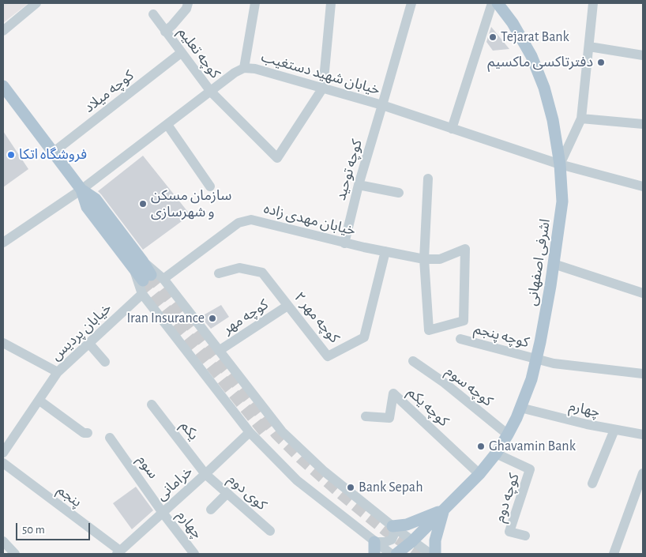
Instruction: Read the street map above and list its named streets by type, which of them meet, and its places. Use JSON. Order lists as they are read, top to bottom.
{
  "streets": {
    "main road": ["اشرفی اصفهانی"],
    "street": [
      "کوچه تعلیم",
      "خیابان شهید دستغیب",
      "کوچه میلاد",
      "کوچه توحید",
      "خیابان مهدی زاده",
      "کوچه مهر",
      "کوچه مهر ۲",
      "خیابان پردیس",
      "کوچه پنجم",
      "کوچه سوم",
      "کوچه یکم",
      "چهارم",
      "یکم",
      "سوم",
      "خرامانی",
      "کوی دوم",
      "پنجم",
      "کوچه دوم"
    ]
  },
  "crossings": [
    ["کوچه تعلیم", "خیابان شهید دستغیب"],
    ["کوچه تعلیم", "کوچه میلاد"],
    ["خیابان شهید دستغیب", "کوچه توحید"],
    ["خیابان شهید دستغیب", "اشرفی اصفهانی"],
    ["کوچه توحید", "خیابان مهدی زاده"],
    ["خیابان مهدی زاده", "کوچه مهر ۲"],
    ["اشرفی اصفهانی", "کوچه پنجم"],
    ["اشرفی اصفهانی", "کوچه سوم"],
    ["اشرفی اصفهانی", "کوچه یکم"],
    ["اشرفی اصفهانی", "چهارم"],
    ["اشرفی اصفهانی", "کوچه دوم"],
    ["کوچه مهر", "کوچه مهر ۲"],
    ["چهارم", "سوم"],
    ["چهارم", "خرامانی"],
    ["یکم", "خرامانی"],
    ["یکم", "کوی دوم"],
    ["سوم", "خرامانی"],
    ["خرامانی", "کوی دوم"],
    ["خرامانی", "پنجم"]
  ],
  "places": [
    "Tejarat Bank",
    "دفترتاکسی ماکسیم",
    "فروشگاه اتکا",
    "سازمان مسکن و شهرسازی",
    "Iran Insurance",
    "Ghavamin Bank",
    "Bank Sepah"
  ],
  "scale_bar": "50 m"
}
